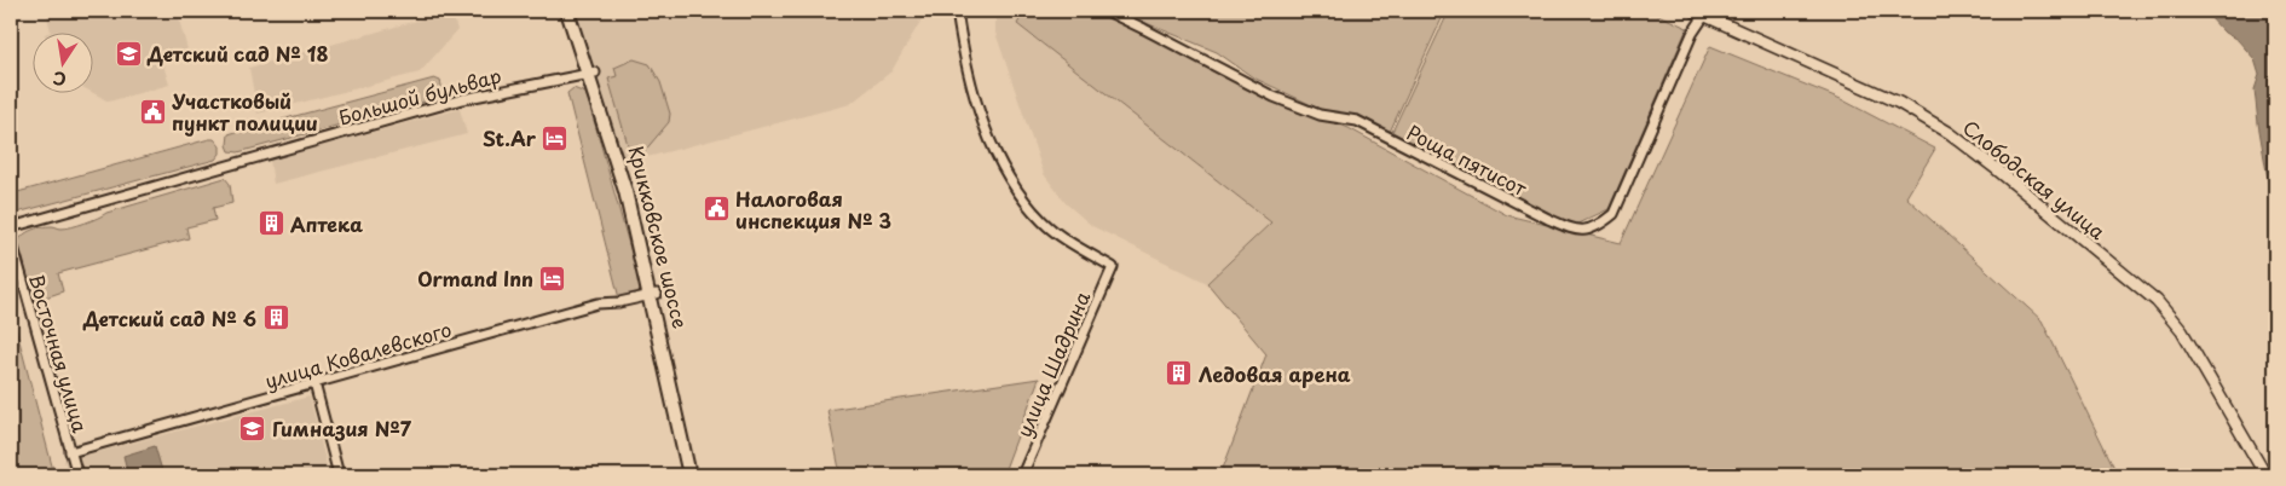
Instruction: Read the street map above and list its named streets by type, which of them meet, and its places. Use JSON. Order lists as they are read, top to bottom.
{
  "streets": {
    "main road": ["Крикковское шоссе"],
    "street": [
      "Большой бульвар",
      "Роща пятисот",
      "Слободская улица",
      "Восточная улица",
      "улица Ковалевского",
      "улица Шадрина"
    ]
  },
  "crossings": [
    ["Большой бульвар", "Крикковское шоссе"],
    ["Роща пятисот", "Слободская улица"],
    ["Крикковское шоссе", "улица Ковалевского"],
    ["Восточная улица", "улица Ковалевского"]
  ],
  "places": {
    "school or university": ["Детский сад № 18", "Гимназия №7"],
    "public building": ["Участковый пункт полиции", "Налоговая инспекция № 3"],
    "hotel": ["St.Ar", "Ormand Inn"],
    "building": ["Аптека", "Детский сад № 6", "Ледовая арена"]
  },
  "north": "bottom"
}
